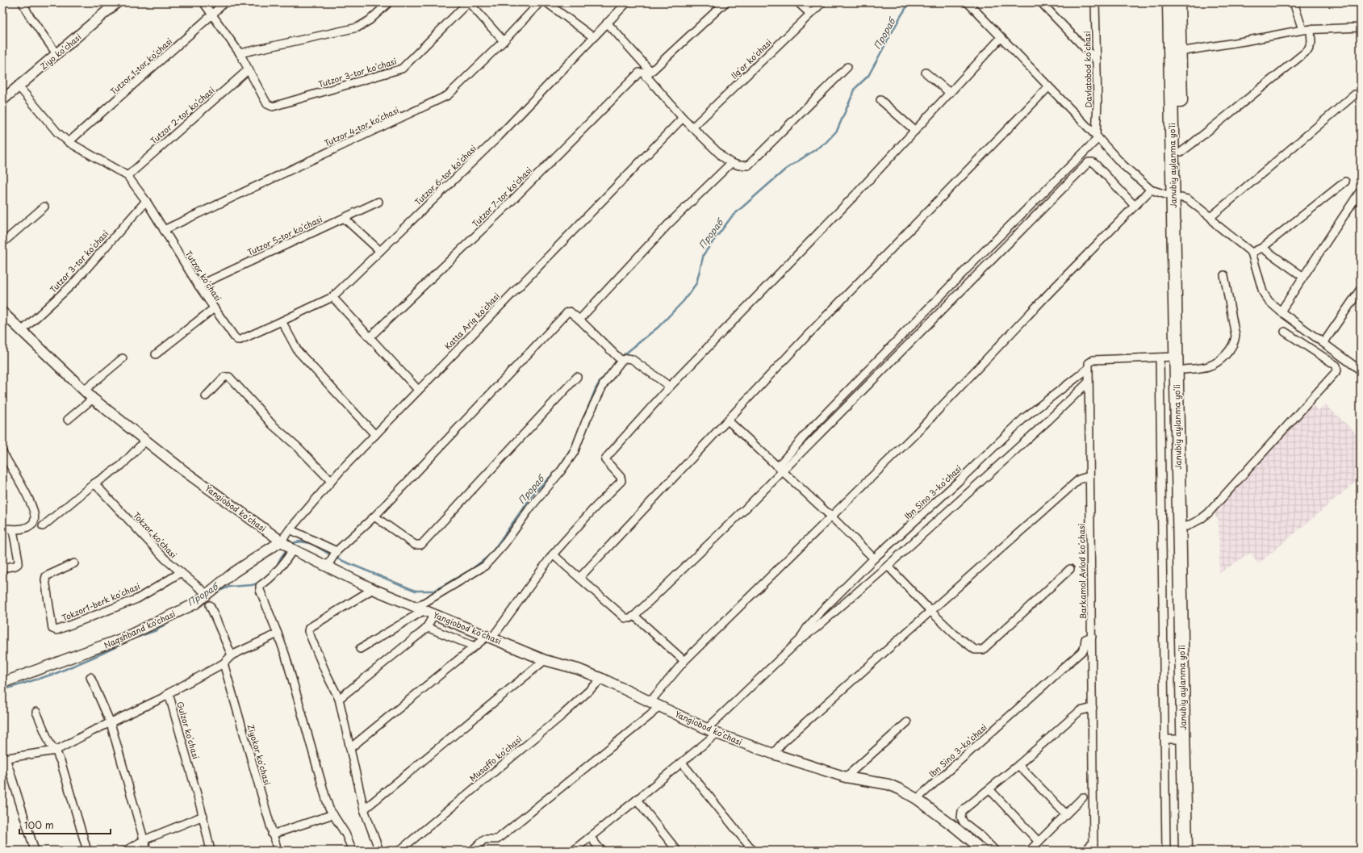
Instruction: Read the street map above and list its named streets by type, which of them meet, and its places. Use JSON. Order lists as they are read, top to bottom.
{
  "streets": {
    "highway": ["Janubiy aylanma yoʻli"],
    "street": [
      "Ziyo koʻchasi",
      "Ilgʻor koʻchasi",
      "Tutzor 1-tor koʻchasi",
      "Davlatobod koʻchasi",
      "Tutzor 3-tor koʻchasi",
      "Tutzor 2-tor koʻchasi",
      "Tutzor 4-tor koʻchasi",
      "Tutzor 6-tor koʻchasi",
      "Tutzor 7-tor koʻchasi",
      "Tutzor 5-tor koʻchasi",
      "Tutzor koʻchasi",
      "Katta Ariq koʻchasi",
      "Ibn Sino 3-koʼchasi",
      "Yangiobod koʻchasi",
      "Tokzor koʻchasi",
      "Barkamol Avlod koʻchasi",
      "Tokzor1-berk koʻchasi",
      "Naqshband ko'chasi",
      "Gulzor koʻchasi",
      "Ziyokor koʻchasi",
      "Musaffo koʻchasi"
    ]
  },
  "crossings": [
    ["Ziyo koʻchasi", "Tutzor koʻchasi"],
    ["Tutzor 1-tor koʻchasi", "Tutzor 3-tor koʻchasi"],
    ["Tutzor 1-tor koʻchasi", "Tutzor koʻchasi"],
    ["Tutzor 3-tor koʻchasi", "Tutzor 2-tor koʻchasi"],
    ["Tutzor 3-tor koʻchasi", "Tutzor koʻchasi"],
    ["Tutzor 3-tor koʻchasi", "Yangiobod koʻchasi"],
    ["Tutzor 2-tor koʻchasi", "Tutzor koʻchasi"],
    ["Tutzor 4-tor koʻchasi", "Tutzor koʻchasi"],
    ["Tutzor 6-tor koʻchasi", "Tutzor koʻchasi"],
    ["Tutzor 5-tor koʻchasi", "Tutzor koʻchasi"],
    ["Katta Ariq koʻchasi", "Yangiobod koʻchasi"],
    ["Katta Ariq koʻchasi", "Naqshband ko'chasi"],
    ["Ibn Sino 3-koʼchasi", "Yangiobod koʻchasi"],
    ["Ibn Sino 3-koʼchasi", "Barkamol Avlod koʻchasi"],
    ["Yangiobod koʻchasi", "Naqshband ko'chasi"],
    ["Yangiobod koʻchasi", "Musaffo koʻchasi"],
    ["Tokzor koʻchasi", "Tokzor1-berk koʻchasi"],
    ["Tokzor koʻchasi", "Naqshband ko'chasi"]
  ],
  "water": ["Прораб"],
  "scale_bar": "100 m"
}
